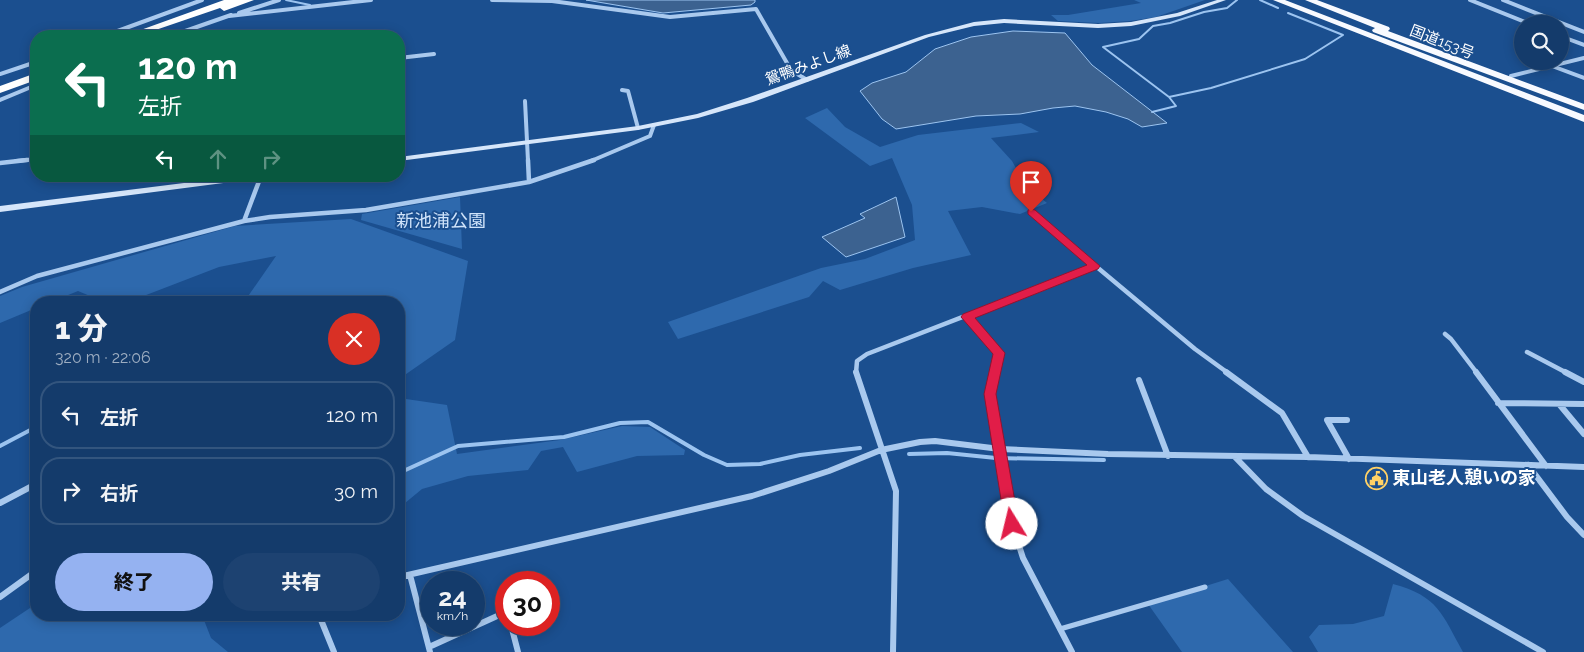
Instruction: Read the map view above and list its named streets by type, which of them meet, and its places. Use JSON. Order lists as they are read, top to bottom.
{
  "streets": {
    "highway": ["国道153号"],
    "main road": ["鴛鴨みよし線"]
  },
  "parks": ["新池浦公園"],
  "places": {
    "public building": ["東山老人憩いの家"]
  },
  "page": {
    "turn": ["120 m", "左折"],
    "heading": ["1 分", "320 m · 22:06"],
    "list": [
      {
        "name": "左折",
        "value": "120 m"
      },
      {
        "name": "右折",
        "value": "30 m"
      }
    ],
    "buttons": ["終了", "共有"],
    "speed": "24 km/h",
    "limit": "30"
  }
}
